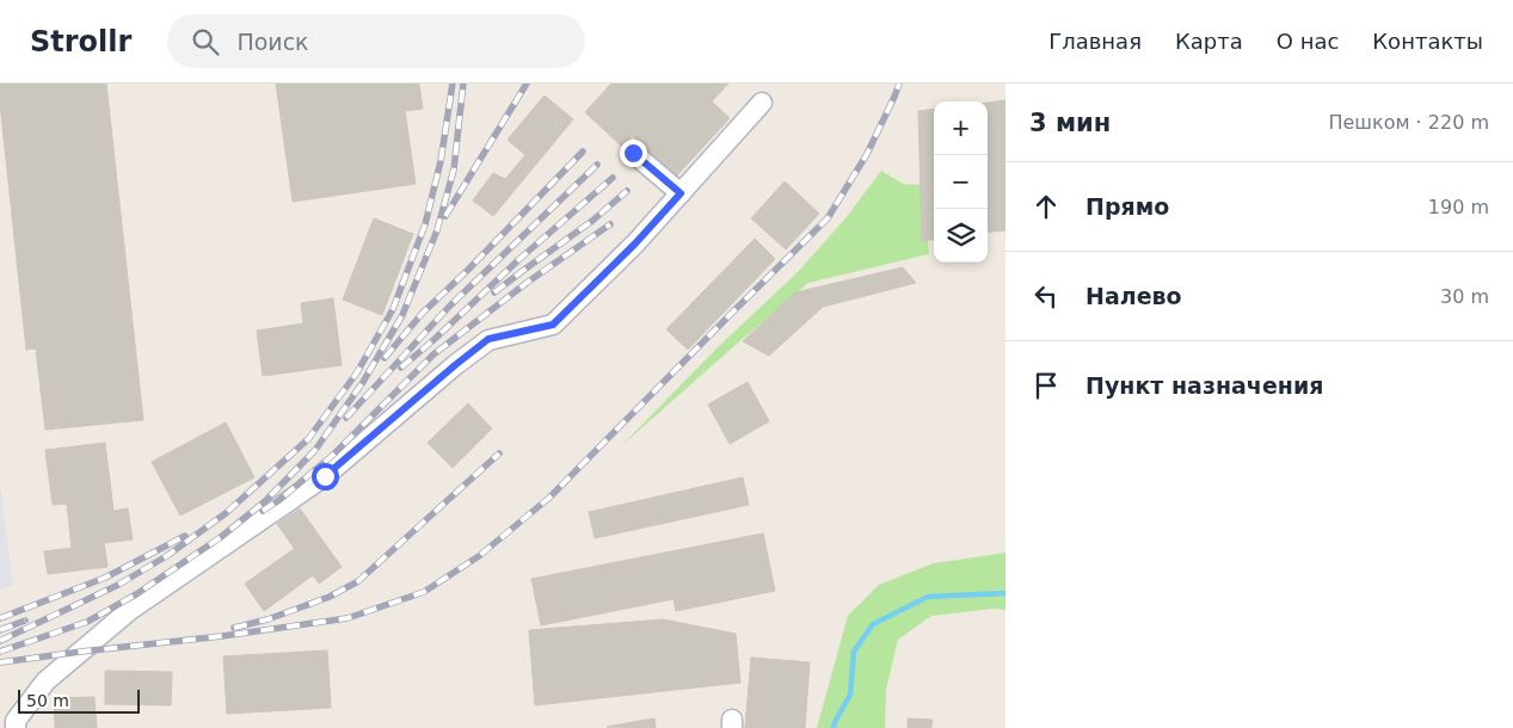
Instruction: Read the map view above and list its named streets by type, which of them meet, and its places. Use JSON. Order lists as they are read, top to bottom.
{
  "scale_bar": "50 m",
  "page": {
    "header": "Strollr",
    "search": "Поиск",
    "nav": [
      "Главная",
      "Карта",
      "О нас",
      "Контакты"
    ],
    "heading": ["3 мин", "Пешком · 220 m"],
    "map_buttons": ["+", "−"],
    "list": [
      ["Прямо", "190 m"],
      ["Налево", "30 m"],
      "Пункт назначения"
    ],
    "scale": "50 m"
  }
}
